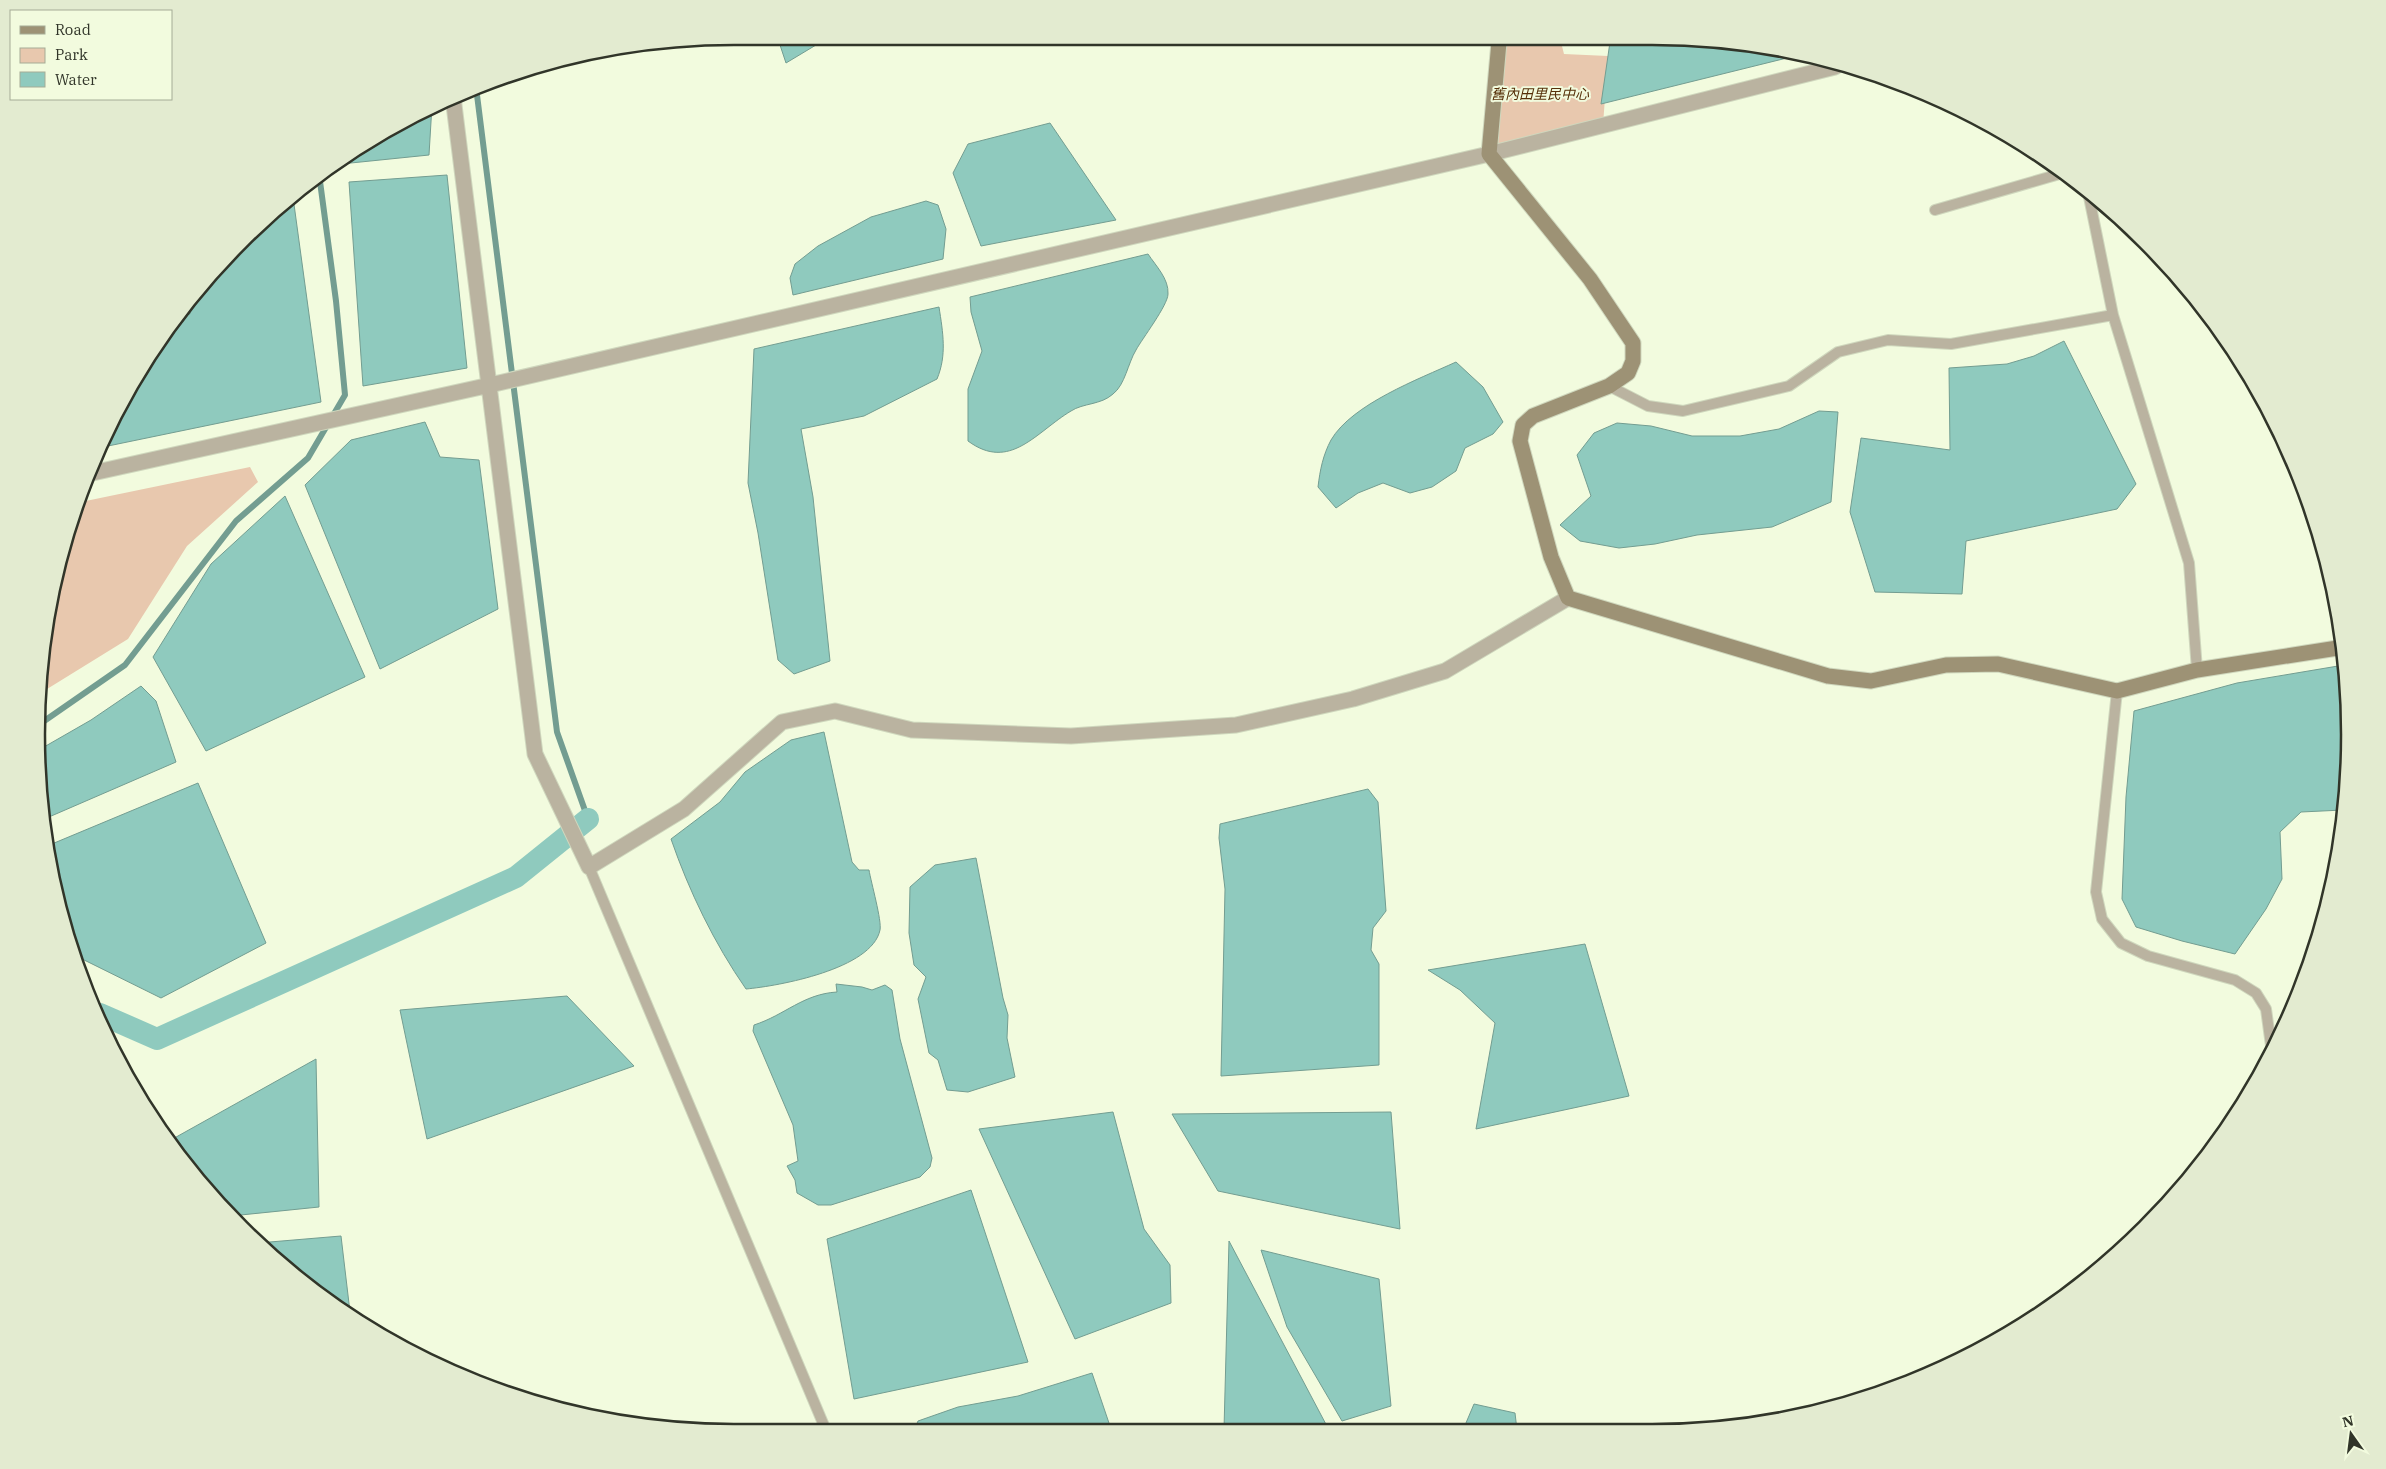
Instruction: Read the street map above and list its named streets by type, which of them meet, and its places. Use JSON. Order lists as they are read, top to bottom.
{
  "parks": ["舊內田里民中心"],
  "legend": ["Road", "Park", "Water"],
  "north": "top"
}
